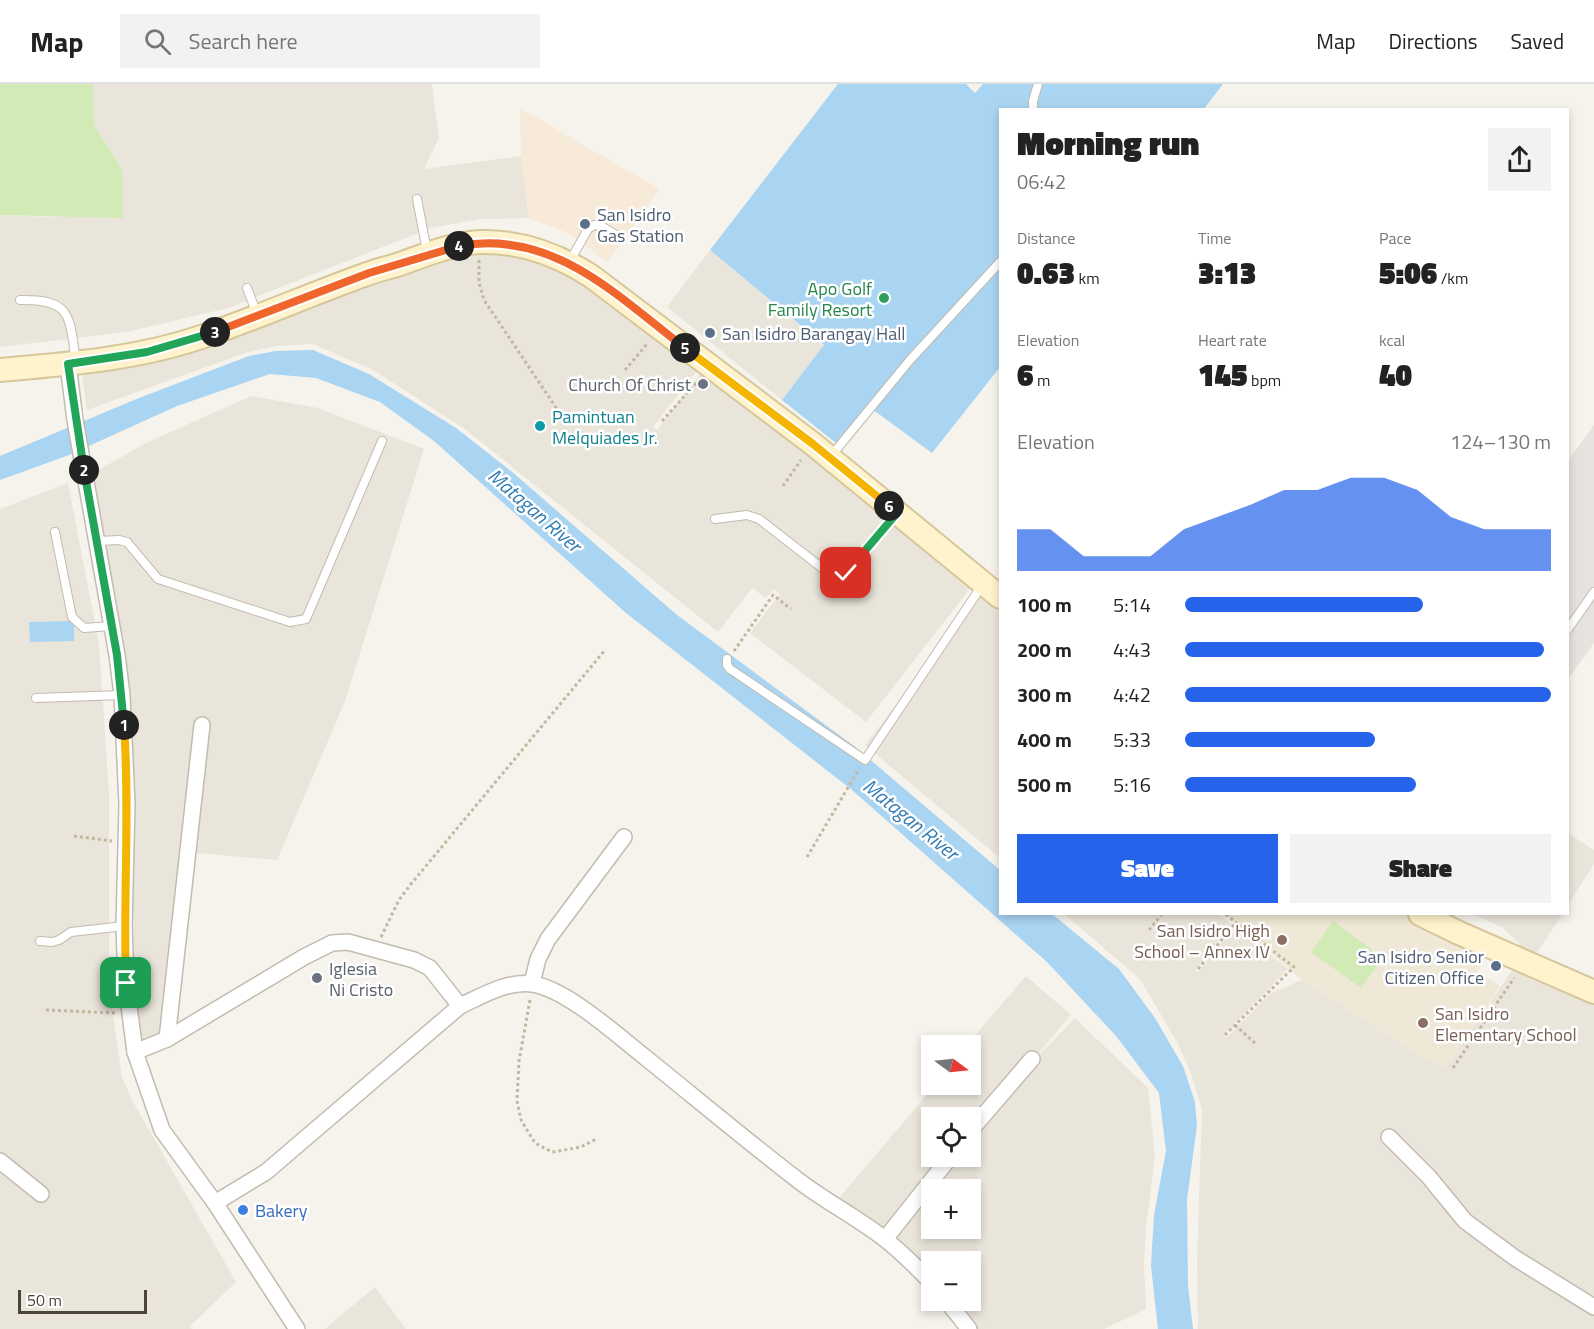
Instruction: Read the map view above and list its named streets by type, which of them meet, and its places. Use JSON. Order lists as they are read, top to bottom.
{
  "water": ["Matagan River"],
  "places": [
    "San Isidro Gas Station",
    "Apo Golf Family Resort",
    "San Isidro Barangay Hall",
    "Church Of Christ",
    "Pamintuan Melquiades Jr.",
    "San Isidro High School – Annex IV",
    "San Isidro Senior Citizen Office",
    "Iglesia Ni Cristo",
    "San Isidro Elementary School",
    "Bakery"
  ],
  "scale_bar": "50 m",
  "north": "right",
  "page": {
    "header": "Map",
    "search": "Search here",
    "nav": ["Map", "Directions", "Saved"],
    "heading": ["Morning run", "06:42"],
    "stats": [
      ["Distance", "0.63 km"],
      ["Time", "3:13"],
      ["Pace", "5:06 /km"],
      ["Elevation", "6 m"],
      ["Heart rate", "145 bpm"],
      ["kcal", "40"]
    ],
    "pins": [
      "4",
      "3",
      "5",
      "2",
      "6",
      "1"
    ],
    "chart": ["Elevation", "124–130 m"],
    "list": [
      {
        "name": "100 m",
        "note": "5:14"
      },
      {
        "name": "200 m",
        "note": "4:43"
      },
      {
        "name": "300 m",
        "note": "4:42"
      },
      {
        "name": "400 m",
        "note": "5:33"
      },
      {
        "name": "500 m",
        "note": "5:16"
      }
    ],
    "buttons": ["Save", "Share"],
    "map_buttons": ["+", "−"],
    "scale": "50 m"
  }
}
